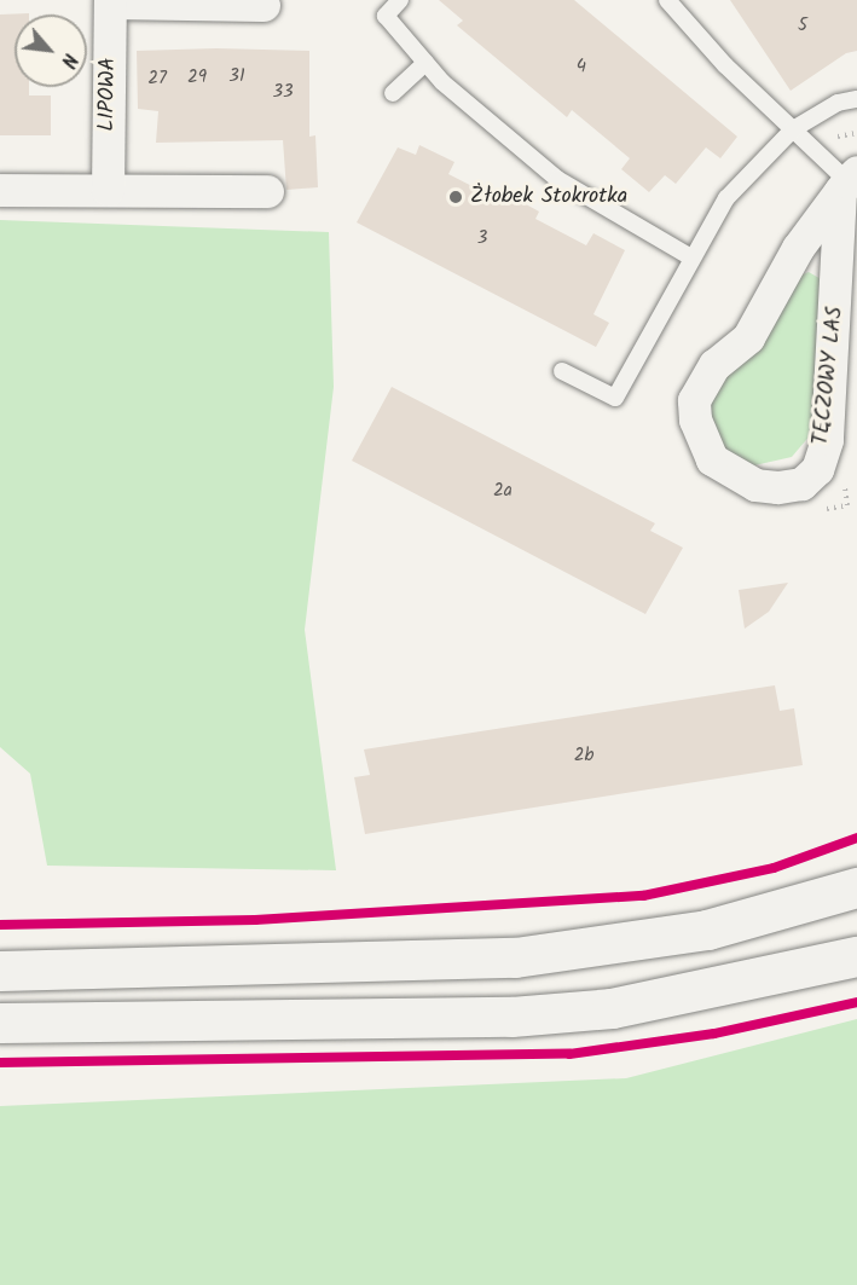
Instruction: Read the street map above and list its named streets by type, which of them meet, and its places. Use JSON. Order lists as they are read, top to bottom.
{
  "streets": {
    "street": ["LIPOWA", "TĘCZOWY LAS"]
  },
  "places": ["Żłobek Stokrotka"],
  "house_numbers": [
    "5",
    "4",
    "31",
    "29",
    "27",
    "33",
    "3",
    "2a",
    "2b"
  ],
  "north": "bottom right"
}
